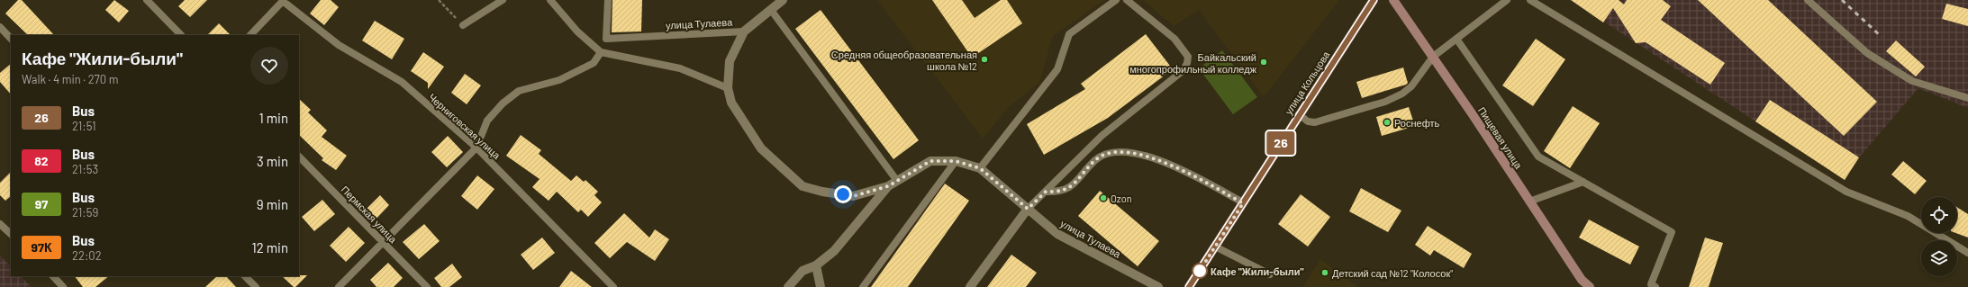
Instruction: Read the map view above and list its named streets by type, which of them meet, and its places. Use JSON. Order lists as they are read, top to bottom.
{
  "streets": {
    "main road": ["улица Кольцова", "Пищевая улица"],
    "street": ["улица Тулаева"],
    "lane": ["Черниговская улица", "Пермская улица"]
  },
  "places": [
    "Средняя общеобразовательная школа №12",
    "Байкальский многопрофильный колледж",
    "Роснефть",
    "Ozon",
    "Кафе \"Жили-были\"",
    "Детский сад №12 \"Колосок\""
  ],
  "lines": ["bus line 26"],
  "page": {
    "on_map": "26",
    "heading": ["Кафе \"Жили-были\"", "Walk · 4 min · 270 m"],
    "list": [
      {
        "mark": "26",
        "name": "Bus",
        "note": "21:51",
        "value": "1 min"
      },
      {
        "mark": "82",
        "name": "Bus",
        "note": "21:53",
        "value": "3 min"
      },
      {
        "mark": "97",
        "name": "Bus",
        "note": "21:59",
        "value": "9 min"
      },
      {
        "mark": "97К",
        "name": "Bus",
        "note": "22:02",
        "value": "12 min"
      }
    ]
  }
}
